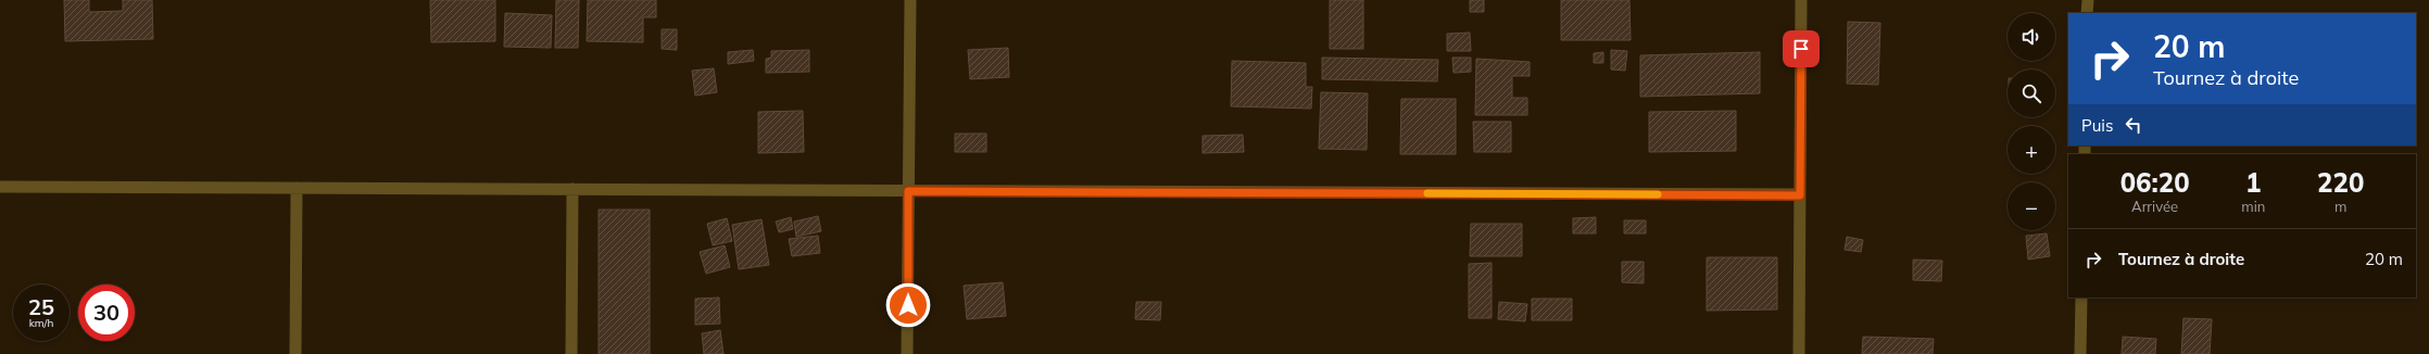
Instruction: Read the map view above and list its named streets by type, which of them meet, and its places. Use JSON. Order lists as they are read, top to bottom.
{
  "page": {
    "map_buttons": ["+", "−"],
    "turn": ["20 m", "Tournez à droite"],
    "then": "Puis",
    "eta": [
      "06:20",
      "Arrivée",
      "1",
      "min",
      "220",
      "m"
    ],
    "list": [
      {
        "name": "Tournez à droite",
        "value": "20 m"
      }
    ],
    "speed": "25 km/h",
    "limit": "30"
  }
}
